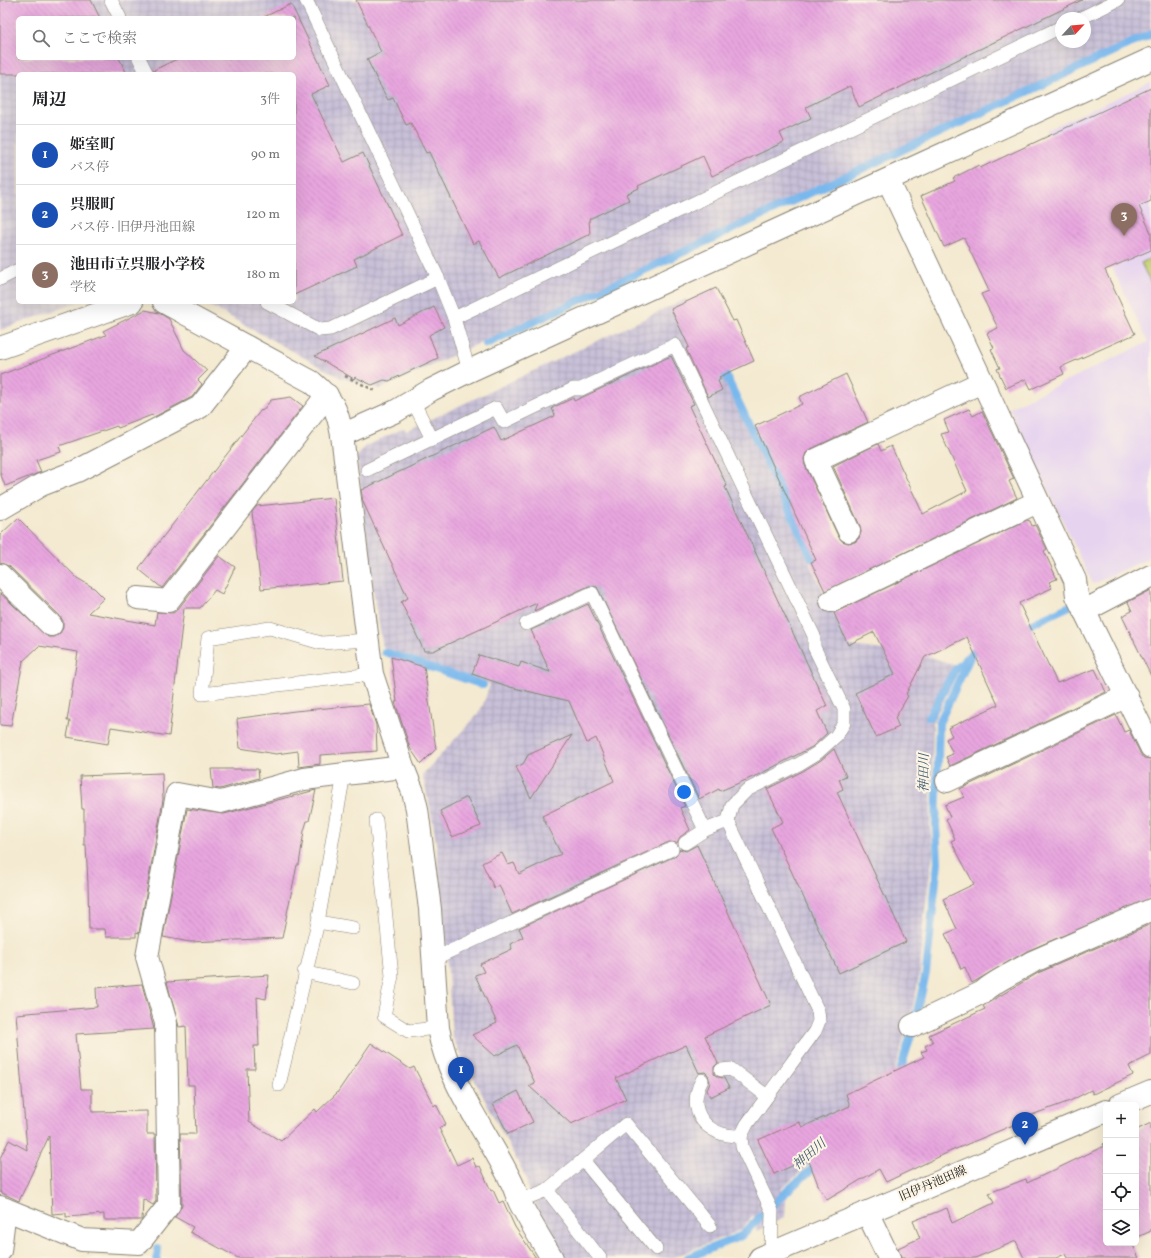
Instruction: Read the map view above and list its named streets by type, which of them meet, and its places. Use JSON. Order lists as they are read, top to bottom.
{
  "streets": {
    "street": ["旧伊丹池田線"]
  },
  "water": ["神田川"],
  "north": "top right",
  "page": {
    "search": "ここで検索",
    "heading": ["周辺", "3件"],
    "list": [
      {
        "mark": "1",
        "name": "姫室町",
        "note": "バス停",
        "value": "90 m"
      },
      {
        "mark": "2",
        "name": "呉服町",
        "note": "バス停 · 旧伊丹池田線",
        "value": "120 m"
      },
      {
        "mark": "3",
        "name": "池田市立呉服小学校",
        "note": "学校",
        "value": "180 m"
      }
    ],
    "pins": ["3", "1", "2"],
    "map_buttons": ["+", "−"]
  }
}
